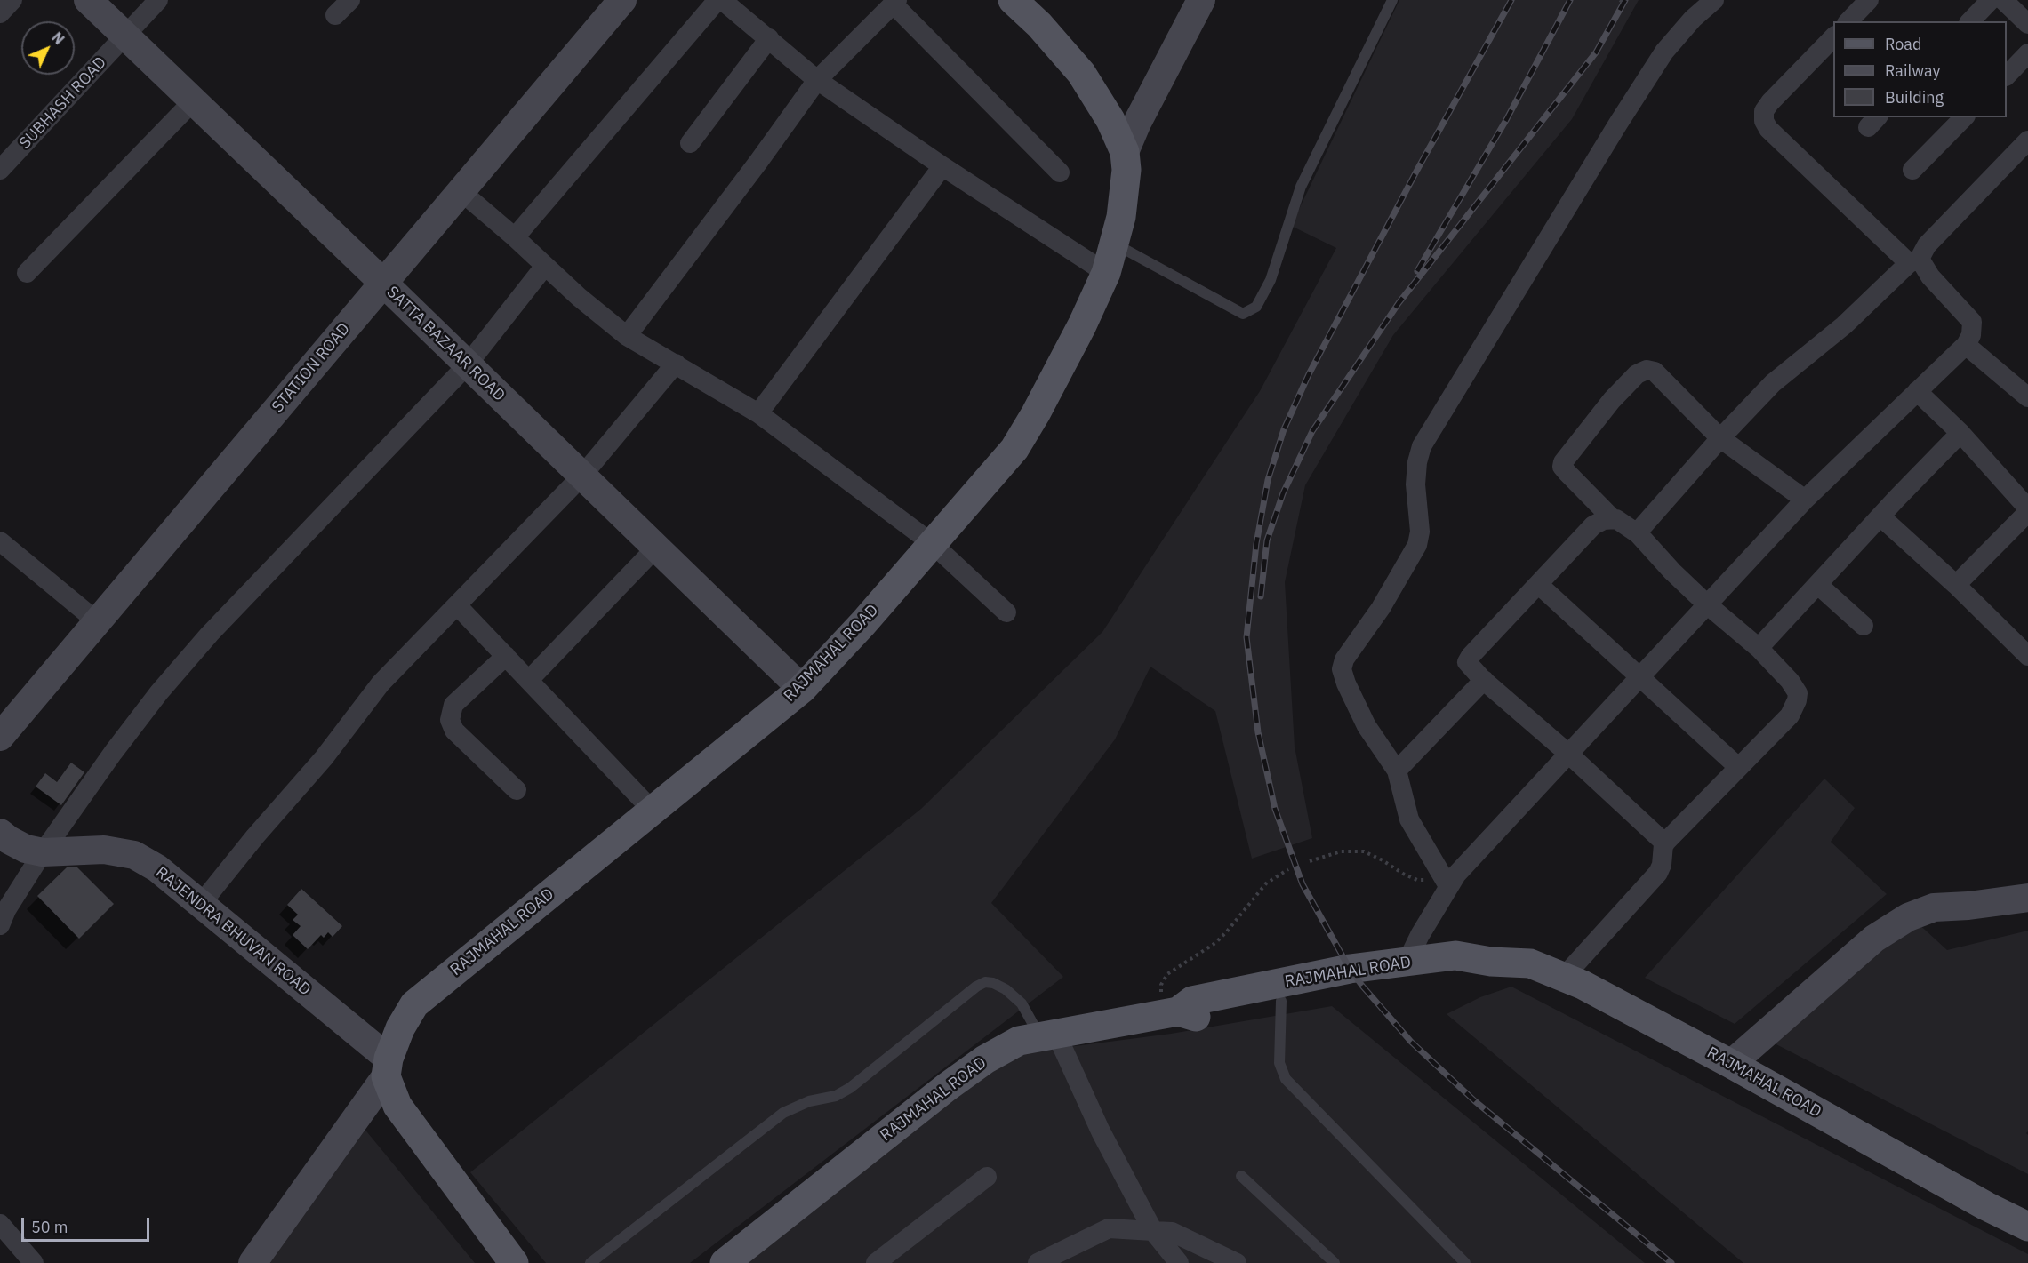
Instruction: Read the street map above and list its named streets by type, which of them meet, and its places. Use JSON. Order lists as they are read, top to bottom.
{
  "streets": {
    "main road": ["RAJMAHAL ROAD"],
    "street": [
      "SUBHASH ROAD",
      "SATTA BAZAAR ROAD",
      "STATION ROAD",
      "RAJENDRA BHUVAN ROAD"
    ]
  },
  "crossings": [
    ["SUBHASH ROAD", "SATTA BAZAAR ROAD"],
    ["SATTA BAZAAR ROAD", "STATION ROAD"],
    ["SATTA BAZAAR ROAD", "RAJMAHAL ROAD"],
    ["RAJMAHAL ROAD", "RAJENDRA BHUVAN ROAD"]
  ],
  "legend": ["Road", "Railway", "Building"],
  "scale_bar": "50 m",
  "north": "top right"
}
